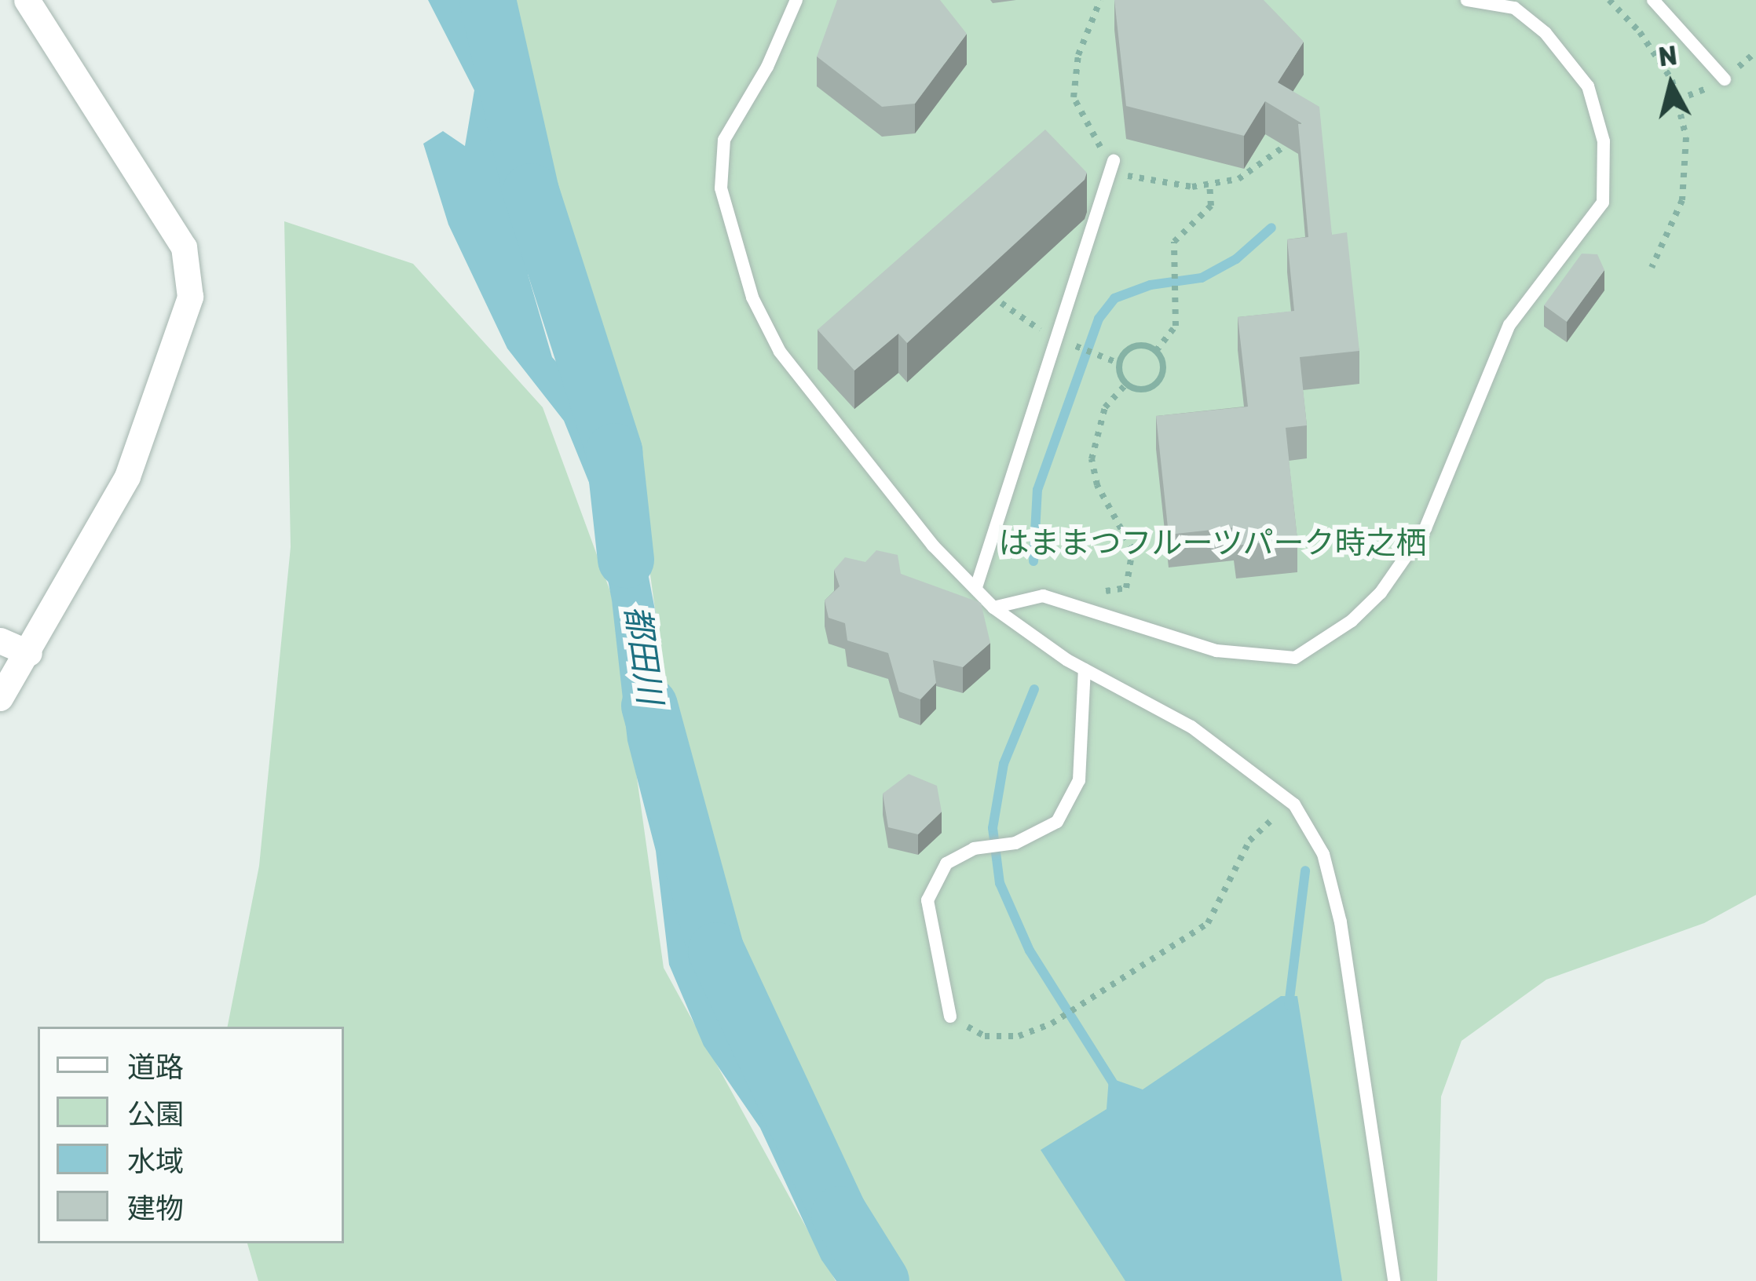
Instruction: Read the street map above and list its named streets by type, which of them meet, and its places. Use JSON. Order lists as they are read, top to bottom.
{
  "water": ["都田川"],
  "parks": ["はままつフルーツパーク時之栖"],
  "legend": [
    "道路",
    "公園",
    "水域",
    "建物"
  ],
  "north": "top"
}
